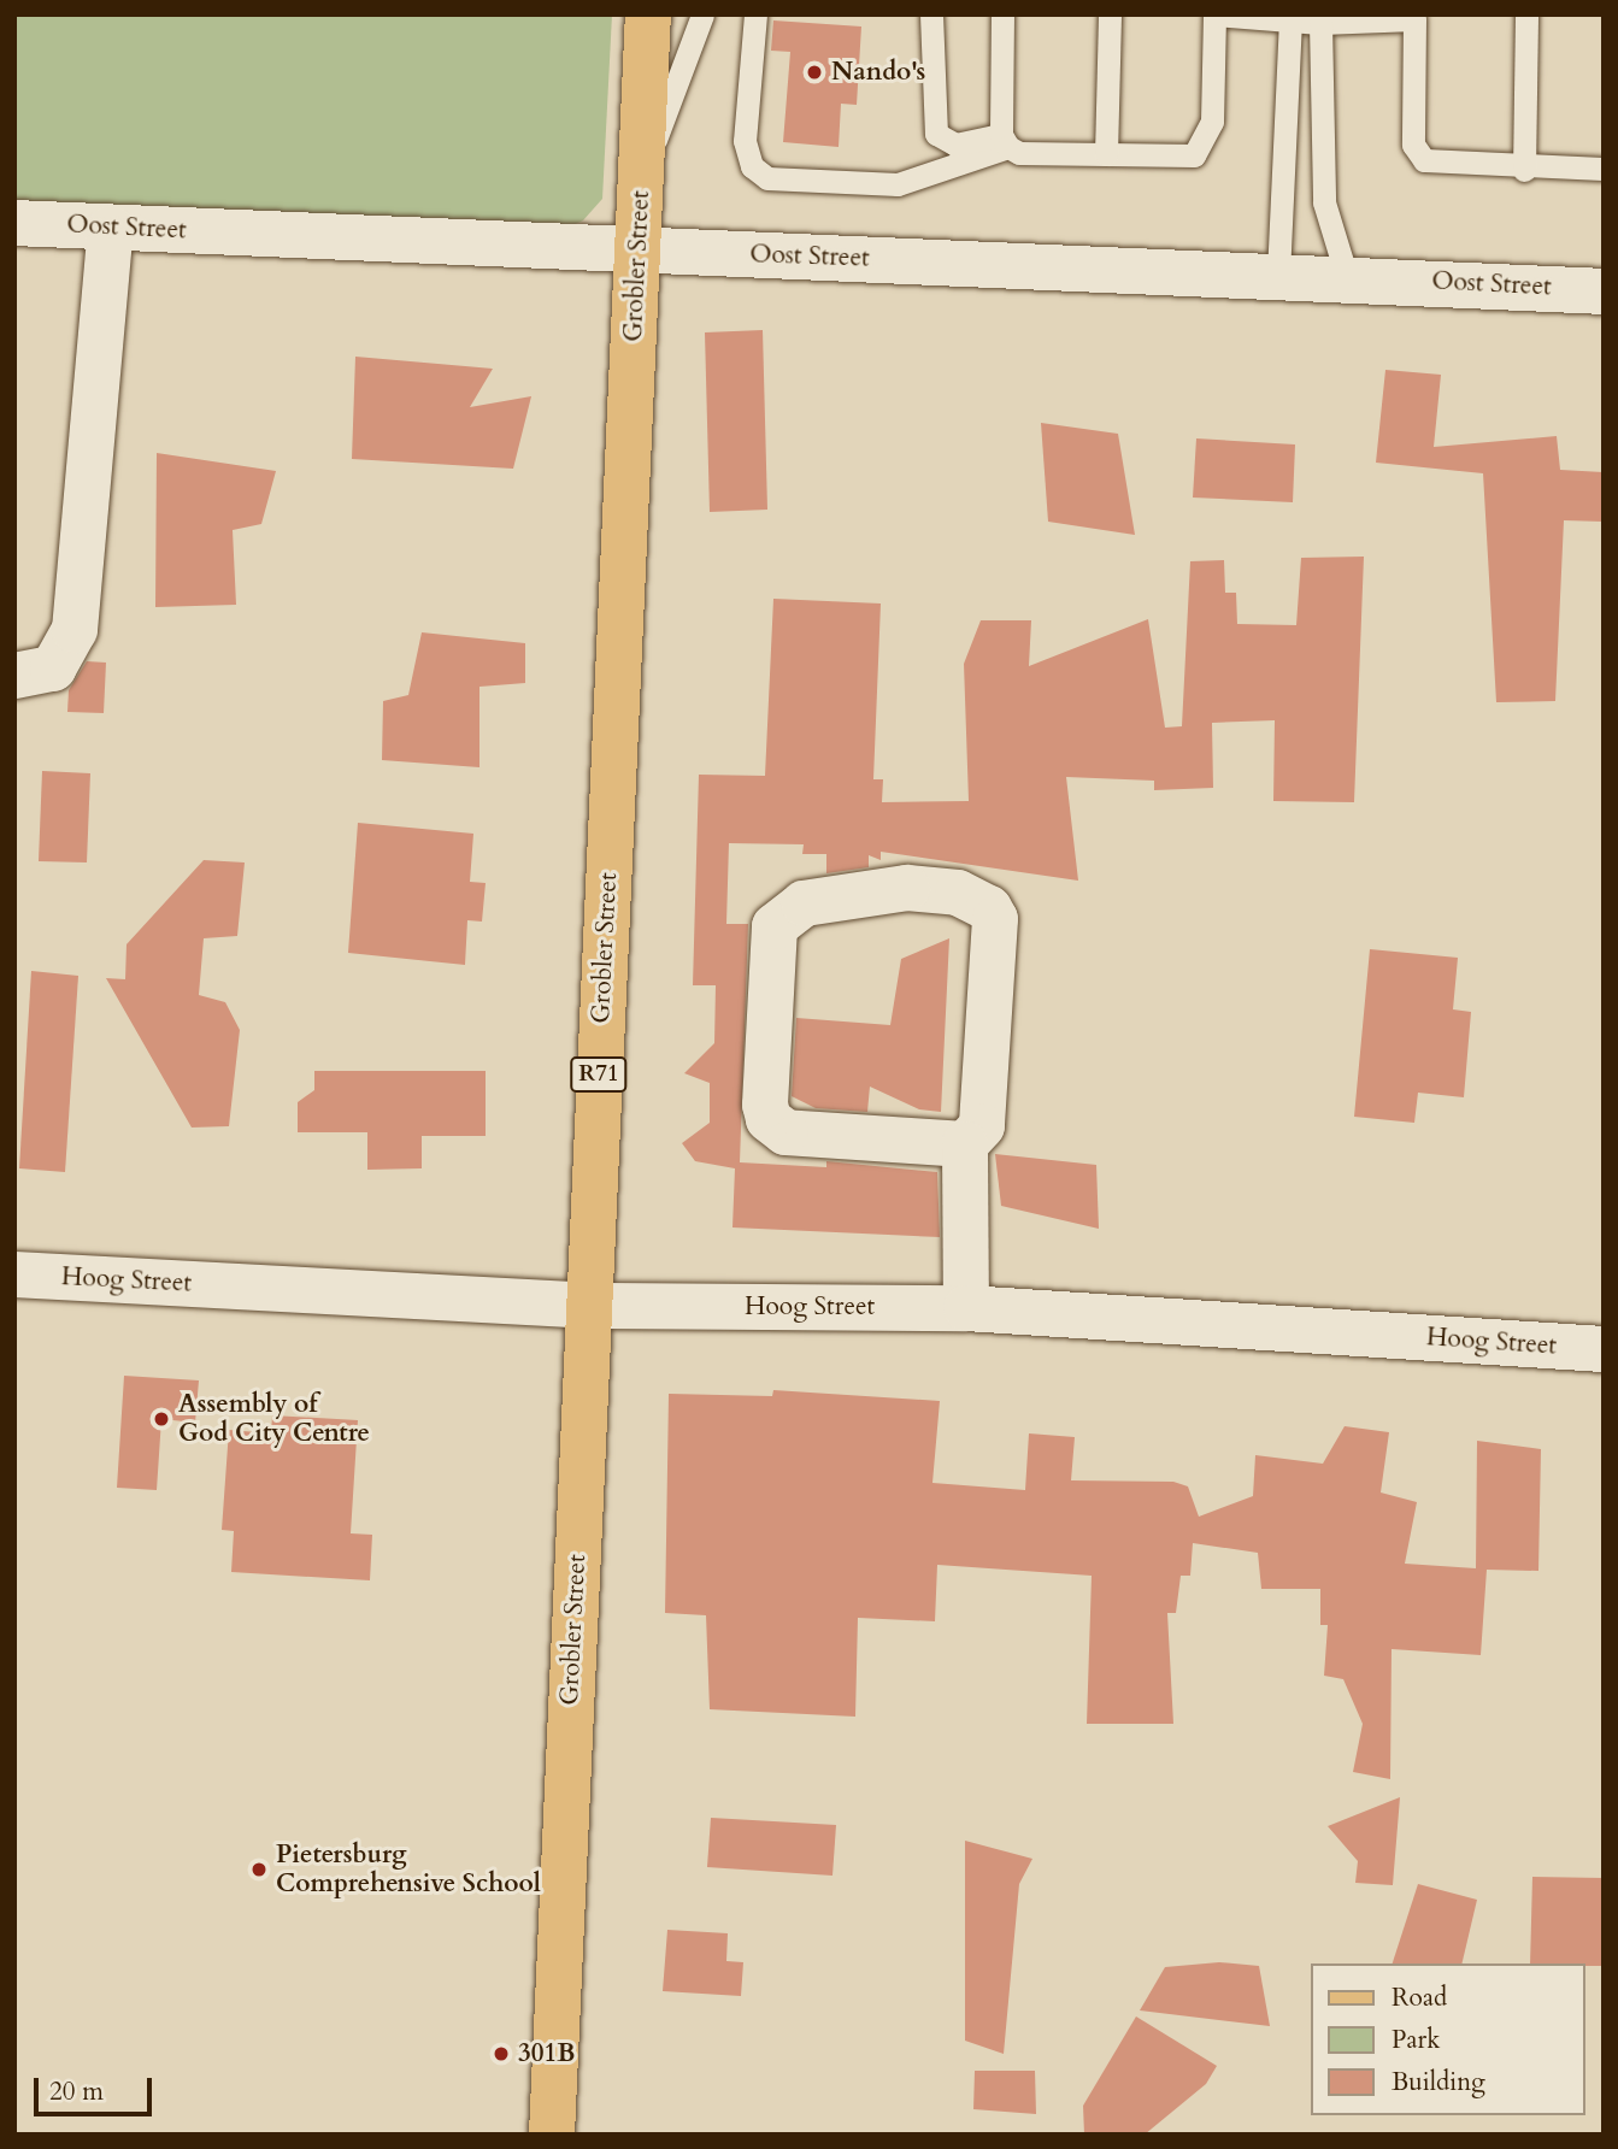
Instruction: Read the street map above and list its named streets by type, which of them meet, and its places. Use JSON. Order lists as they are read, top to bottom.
{
  "streets": {
    "main road": ["Grobler Street", "R71"],
    "street": ["Oost Street", "Hoog Street"]
  },
  "crossings": [
    ["Oost Street", "Grobler Street"],
    ["Grobler Street", "Hoog Street"]
  ],
  "places": [
    "Nando's",
    "Assembly of God City Centre",
    "Pietersburg Comprehensive School",
    "301B"
  ],
  "legend": ["Road", "Park", "Building"],
  "scale_bar": "20 m"
}
